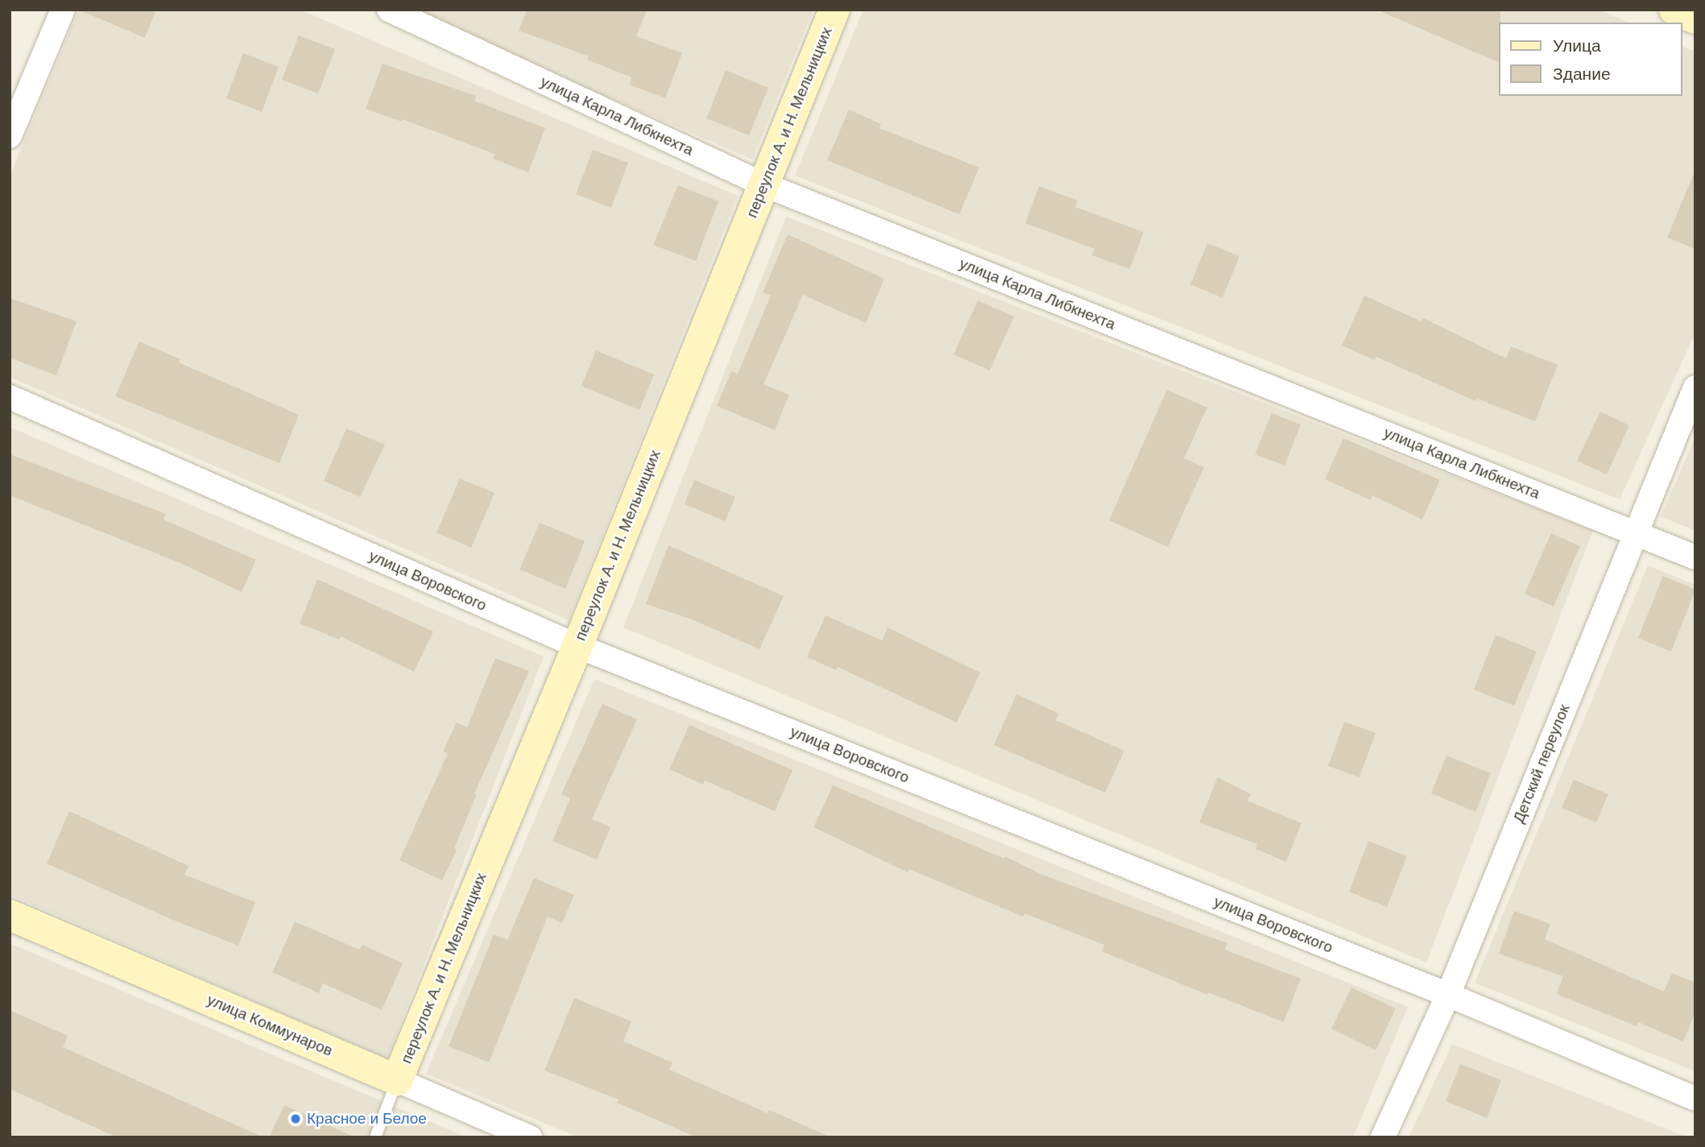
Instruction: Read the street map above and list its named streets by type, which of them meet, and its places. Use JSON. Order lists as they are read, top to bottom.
{
  "streets": {
    "street": [
      "улица Карла Либкнехта",
      "переулок А. и Н. Мельницких",
      "улица Воровского",
      "Детский переулок",
      "улица Коммунаров"
    ]
  },
  "crossings": [
    ["улица Карла Либкнехта", "переулок А. и Н. Мельницких"],
    ["улица Карла Либкнехта", "Детский переулок"],
    ["переулок А. и Н. Мельницких", "улица Воровского"],
    ["переулок А. и Н. Мельницких", "улица Коммунаров"],
    ["улица Воровского", "Детский переулок"]
  ],
  "places": ["Красное и Белое"],
  "legend": ["Улица", "Здание"]
}
